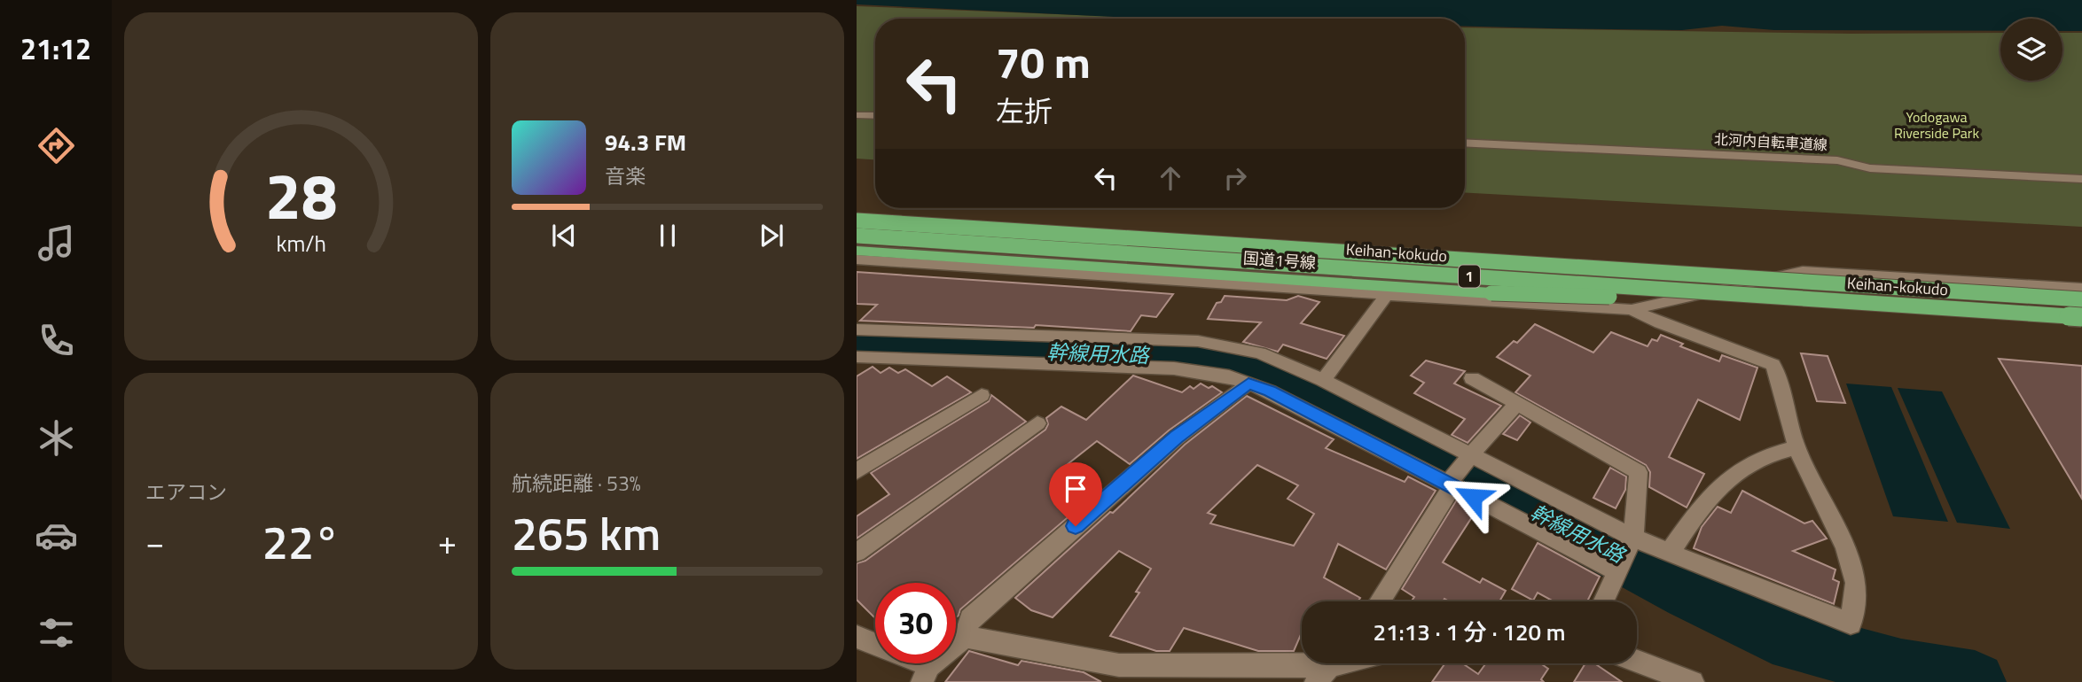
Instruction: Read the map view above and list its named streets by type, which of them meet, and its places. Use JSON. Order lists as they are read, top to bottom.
{
  "streets": {
    "highway": ["Keihan-kokudo", "国道1号線", "1"],
    "street": ["北河内自転車道線"]
  },
  "crossings": [
    ["Keihan-kokudo", "国道1号線"]
  ],
  "water": ["幹線用水路"],
  "parks": ["Yodogawa Riverside Park"],
  "page": {
    "tabs": "21:12",
    "turn": ["70 m", "左折"],
    "song": ["94.3 FM", "音楽"],
    "tile": [
      "エアコン",
      ["航続距離 · 53%", "265 km"]
    ],
    "heat": ["−", "22°", "+"],
    "limit": "30",
    "trip": "21:13 · 1 分 · 120 m",
    "gauge": ["28", "km/h"]
  }
}
